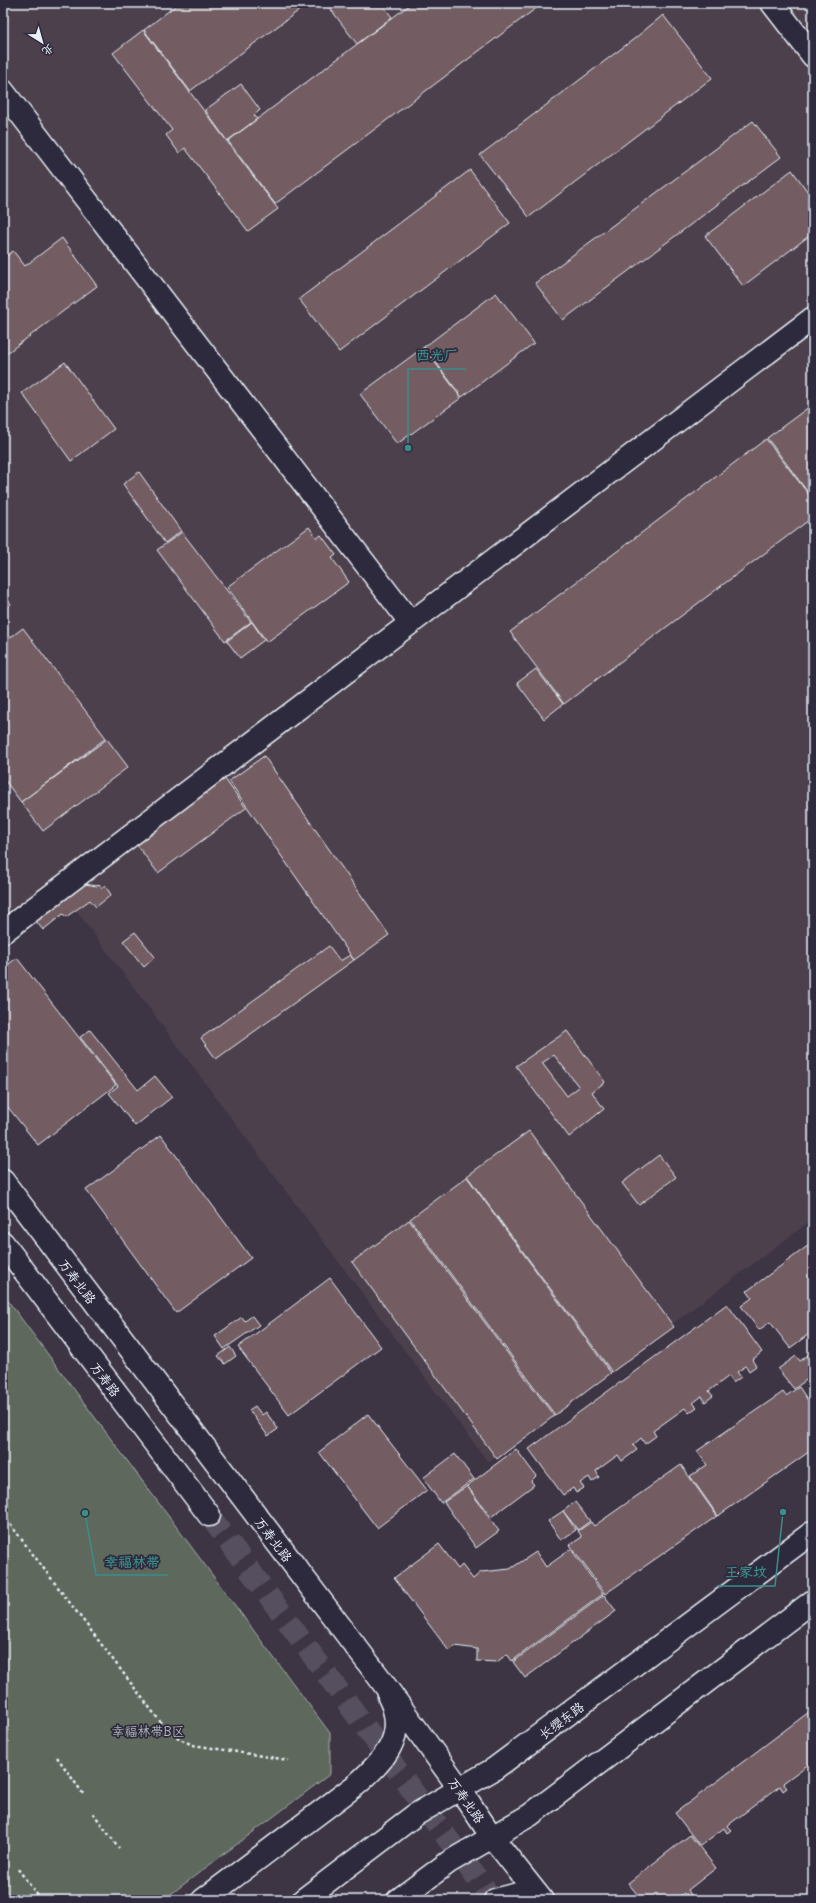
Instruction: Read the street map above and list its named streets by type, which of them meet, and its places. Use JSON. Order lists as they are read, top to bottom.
{
  "streets": {
    "main road": ["万寿北路", "万寿路", "长缨东路"]
  },
  "crossings": [
    ["万寿北路", "长缨东路"]
  ],
  "parks": ["幸福林带B区"],
  "places": ["西光厂", "王家坟", "幸福林带"],
  "north": "bottom right"
}
